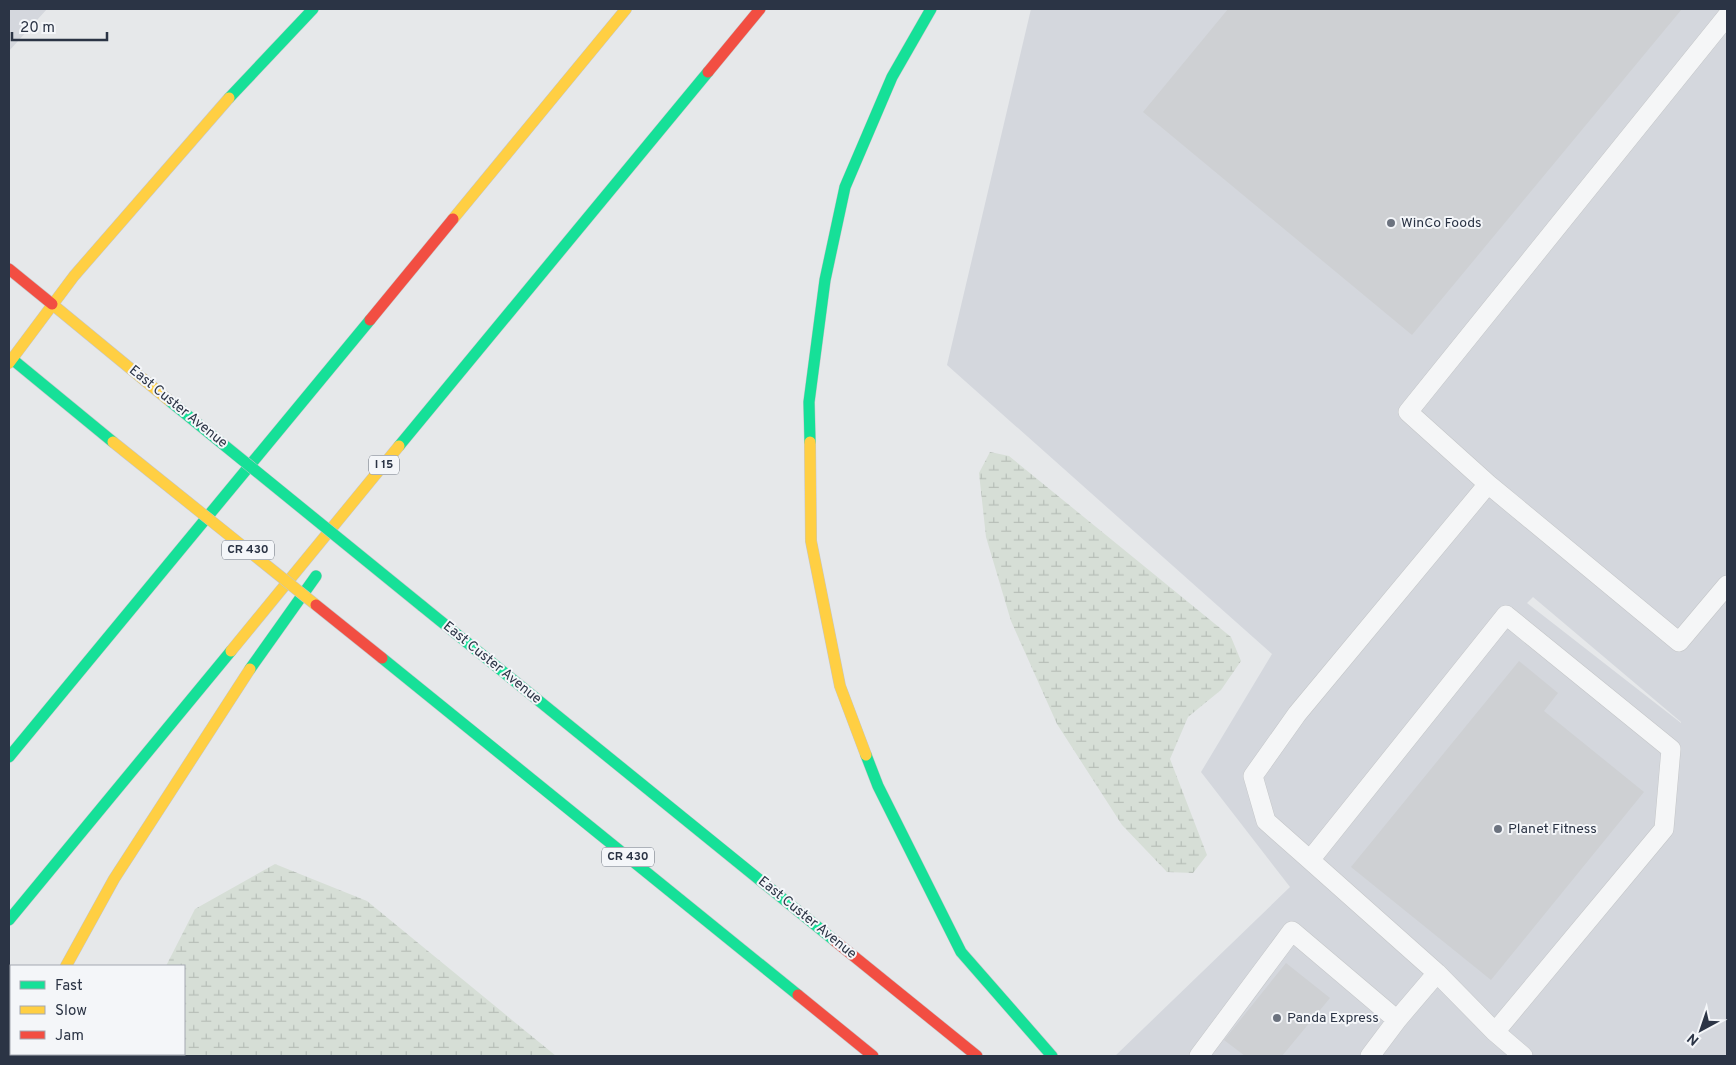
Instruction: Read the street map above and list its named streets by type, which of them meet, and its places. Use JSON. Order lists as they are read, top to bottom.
{
  "streets": {
    "main road": ["East Custer Avenue", "I 15", "CR 430"]
  },
  "places": ["WinCo Foods", "Planet Fitness", "Panda Express"],
  "legend": ["Fast", "Slow", "Jam"],
  "scale_bar": "20 m",
  "north": "bottom left"
}
